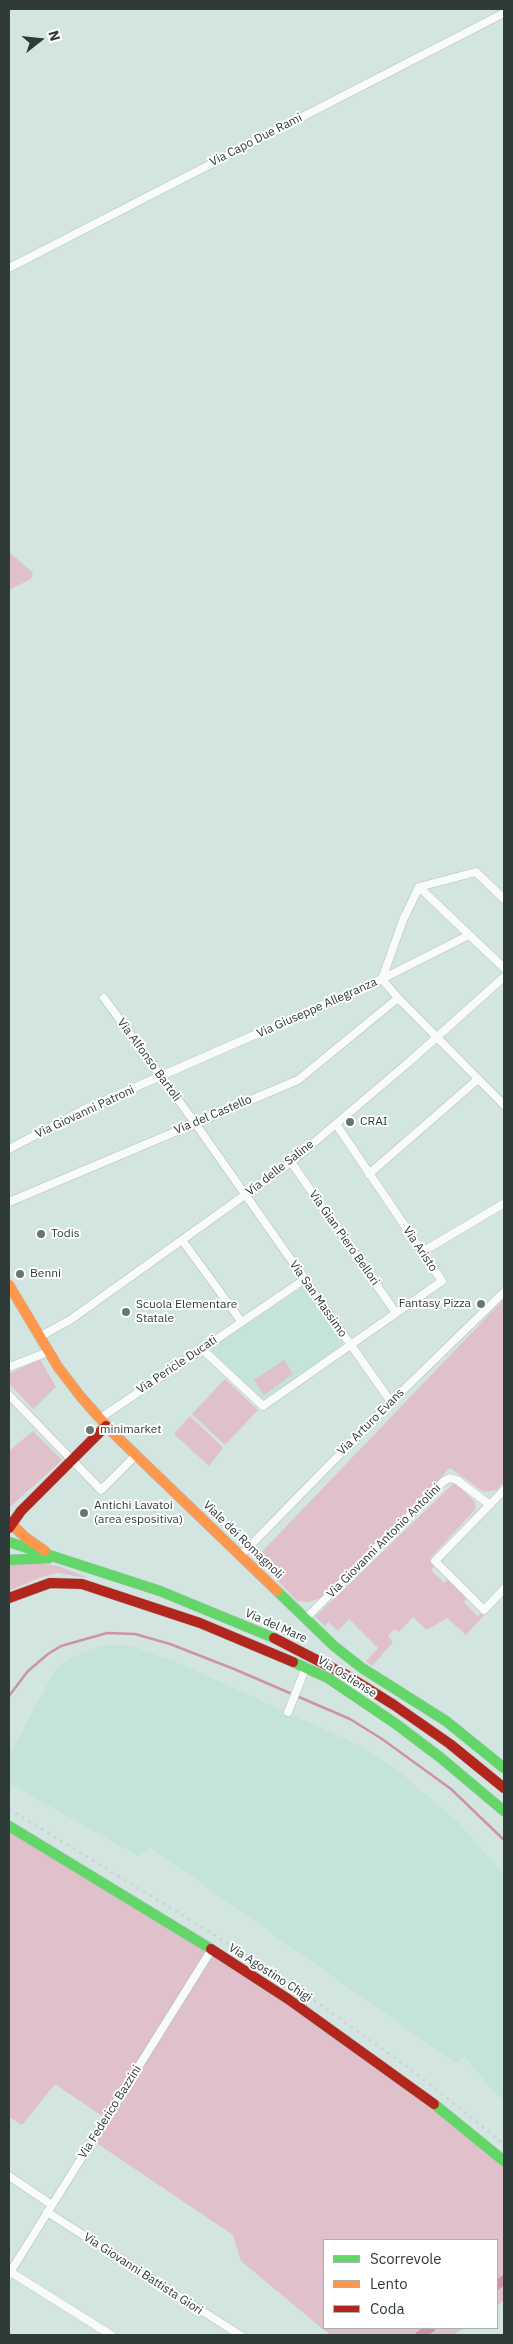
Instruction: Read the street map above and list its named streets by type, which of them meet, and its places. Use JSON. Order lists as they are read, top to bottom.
{
  "streets": {
    "main road": [
      "Viale dei Romagnoli",
      "Via del Mare",
      "Via Ostiense",
      "Via Agostino Chigi"
    ],
    "street": [
      "Via Capo Due Rami",
      "Via Giuseppe Allegranza",
      "Via Alfonso Bartoli",
      "Via Giovanni Patroni",
      "Via del Castello",
      "Via delle Saline",
      "Via Gian Piero Bellori",
      "Via Aristo",
      "Via San Massimo",
      "Via Pericle Ducati",
      "Via Arturo Evans",
      "Via Giovanni Antonio Antolini",
      "Via Federico Bazzini",
      "Via Giovanni Battista Giori"
    ]
  },
  "crossings": [
    ["Via Giuseppe Allegranza", "Via Alfonso Bartoli"],
    ["Via Giuseppe Allegranza", "Via Giovanni Patroni"],
    ["Via Alfonso Bartoli", "Via Giovanni Patroni"],
    ["Via Alfonso Bartoli", "Via del Castello"],
    ["Via Alfonso Bartoli", "Via delle Saline"],
    ["Via Alfonso Bartoli", "Via San Massimo"],
    ["Via delle Saline", "Via Gian Piero Bellori"],
    ["Via delle Saline", "Via Aristo"],
    ["Via delle Saline", "Via San Massimo"],
    ["Via delle Saline", "Viale dei Romagnoli"],
    ["Via Gian Piero Bellori", "Via Aristo"],
    ["Via Aristo", "Via San Massimo"],
    ["Via Aristo", "Via Pericle Ducati"],
    ["Via San Massimo", "Via Pericle Ducati"],
    ["Via San Massimo", "Via Arturo Evans"],
    ["Via Pericle Ducati", "Viale dei Romagnoli"],
    ["Via Arturo Evans", "Viale dei Romagnoli"],
    ["Viale dei Romagnoli", "Via Giovanni Antonio Antolini"],
    ["Via Agostino Chigi", "Via Federico Bazzini"],
    ["Via Federico Bazzini", "Via Giovanni Battista Giori"]
  ],
  "places": [
    "CRAI",
    "Todis",
    "Benni",
    "Fantasy Pizza",
    "Scuola Elementare Statale",
    "minimarket",
    "Antichi Lavatoi (area espositiva)"
  ],
  "legend": ["Scorrevole", "Lento", "Coda"],
  "north": "right"
}
